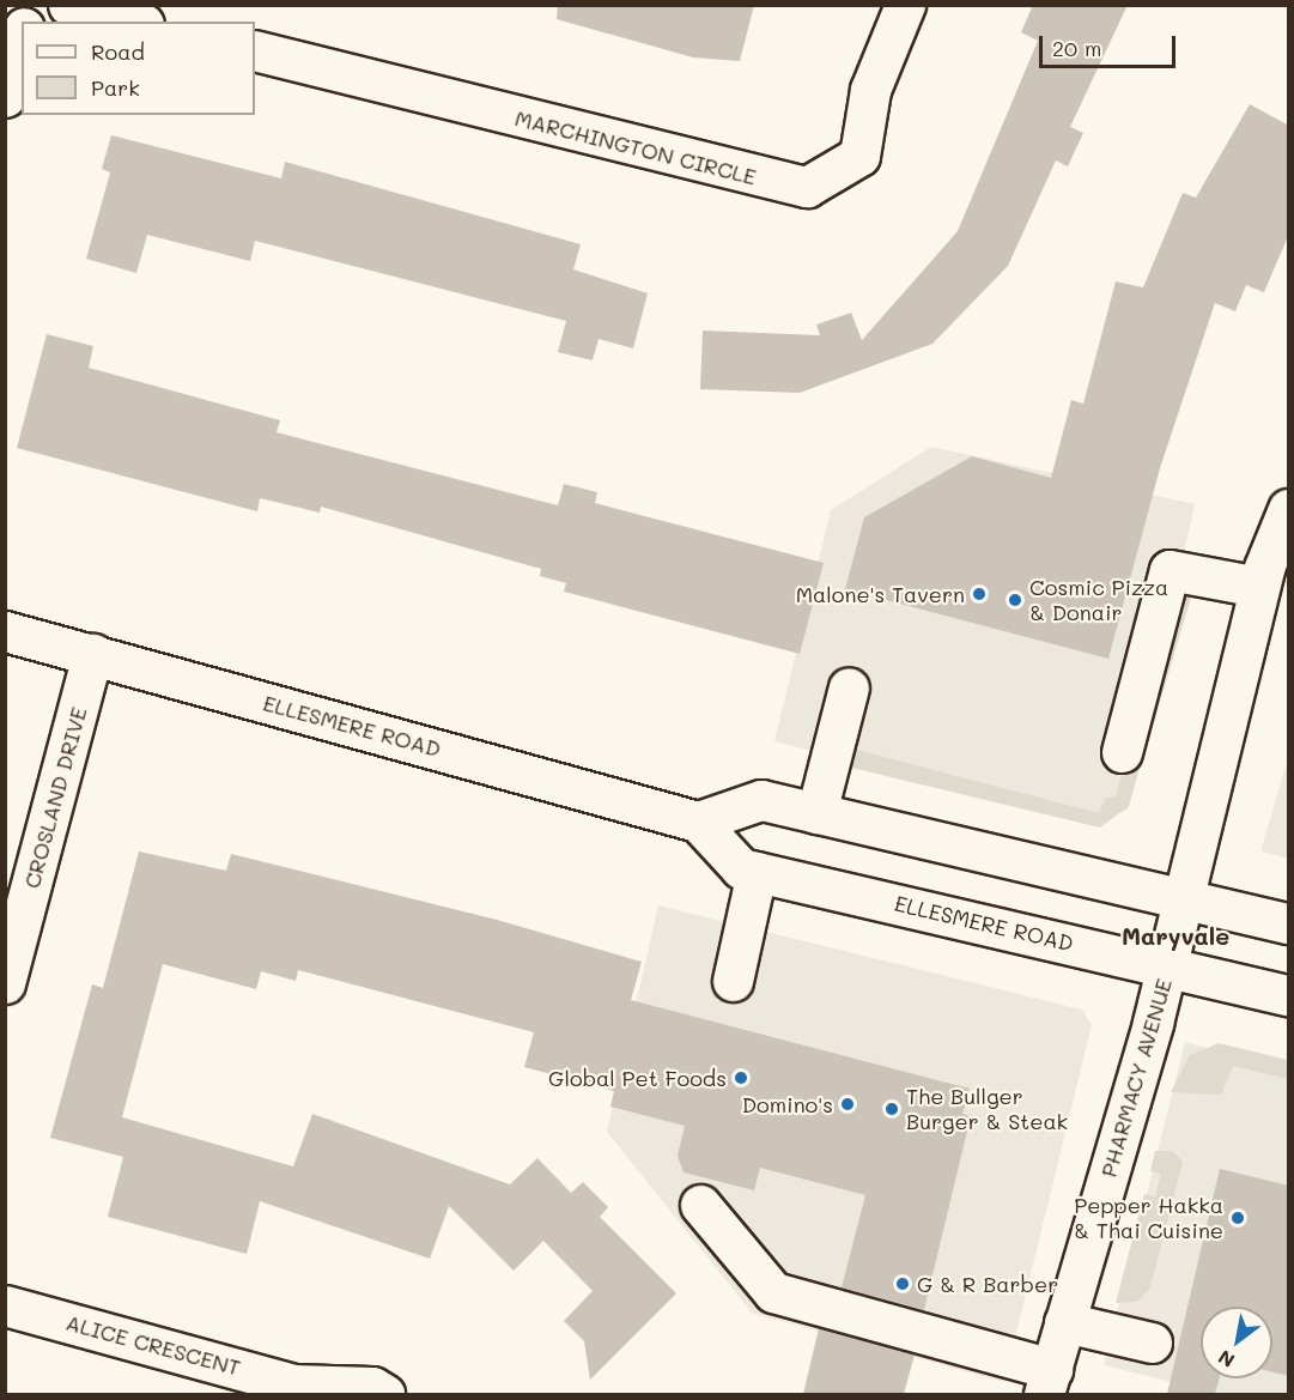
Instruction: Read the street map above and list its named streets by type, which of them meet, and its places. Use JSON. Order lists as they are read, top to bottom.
{
  "streets": {
    "street": [
      "MARCHINGTON CIRCLE",
      "ELLESMERE ROAD",
      "CROSLAND DRIVE",
      "PHARMACY AVENUE",
      "ALICE CRESCENT"
    ]
  },
  "crossings": [
    ["ELLESMERE ROAD", "CROSLAND DRIVE"],
    ["ELLESMERE ROAD", "PHARMACY AVENUE"]
  ],
  "districts": ["Maryvale"],
  "places": [
    "Malone's Tavern",
    "Cosmic Pizza & Donair",
    "Global Pet Foods",
    "Domino's",
    "The Bullger Burger & Steak",
    "Pepper Hakka & Thai Cuisine",
    "G & R Barber"
  ],
  "legend": ["Road", "Park"],
  "scale_bar": "20 m",
  "north": "bottom left"
}
